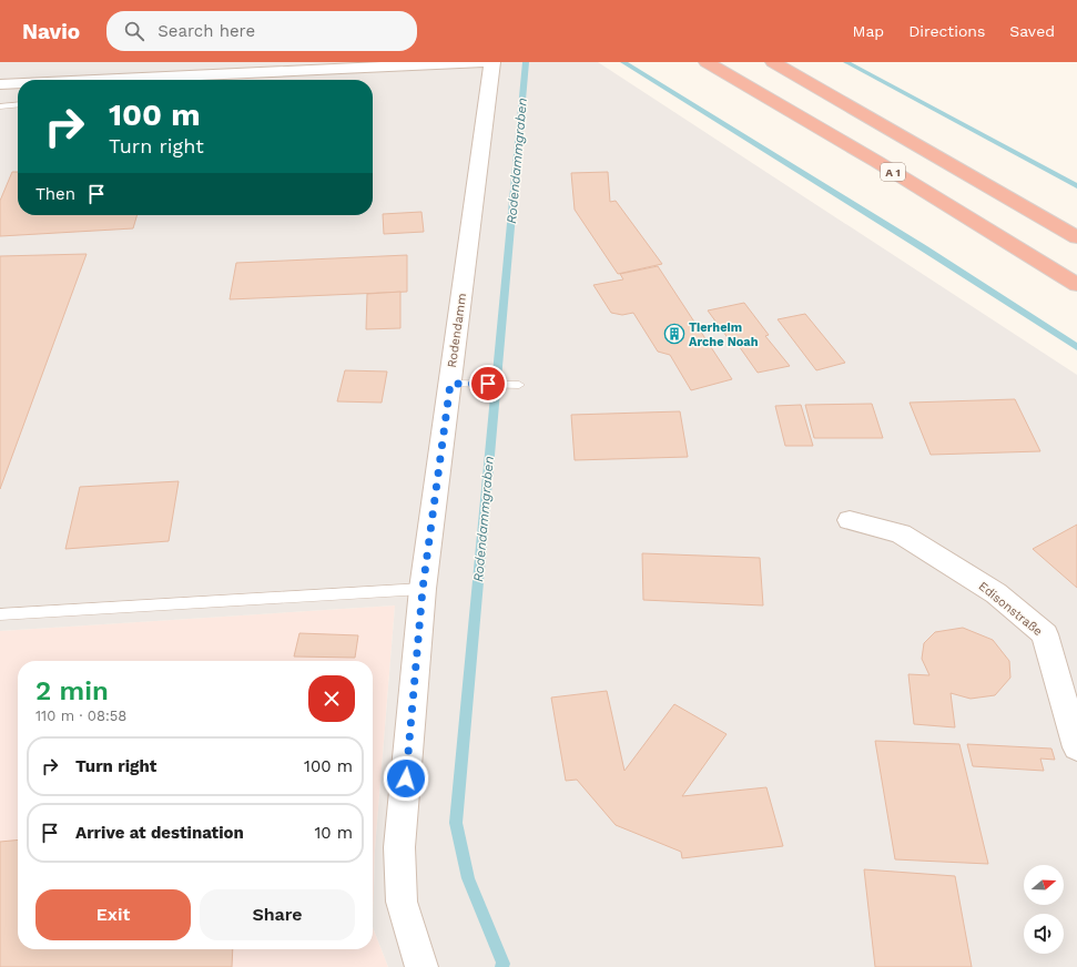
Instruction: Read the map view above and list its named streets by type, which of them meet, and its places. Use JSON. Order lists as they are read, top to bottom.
{
  "streets": {
    "highway": ["A 1"],
    "street": ["Rodendamm", "Edisonstraße"]
  },
  "water": ["Rodendammgraben"],
  "places": {
    "building": ["Tierheim Arche Noah"]
  },
  "north": "right",
  "page": {
    "header": "Navio",
    "search": "Search here",
    "nav": ["Map", "Directions", "Saved"],
    "turn": ["100 m", "Turn right"],
    "then": "Then",
    "heading": ["2 min", "110 m · 08:58"],
    "list": [
      {
        "name": "Turn right",
        "value": "100 m"
      },
      {
        "name": "Arrive at destination",
        "value": "10 m"
      }
    ],
    "buttons": ["Exit", "Share"]
  }
}
